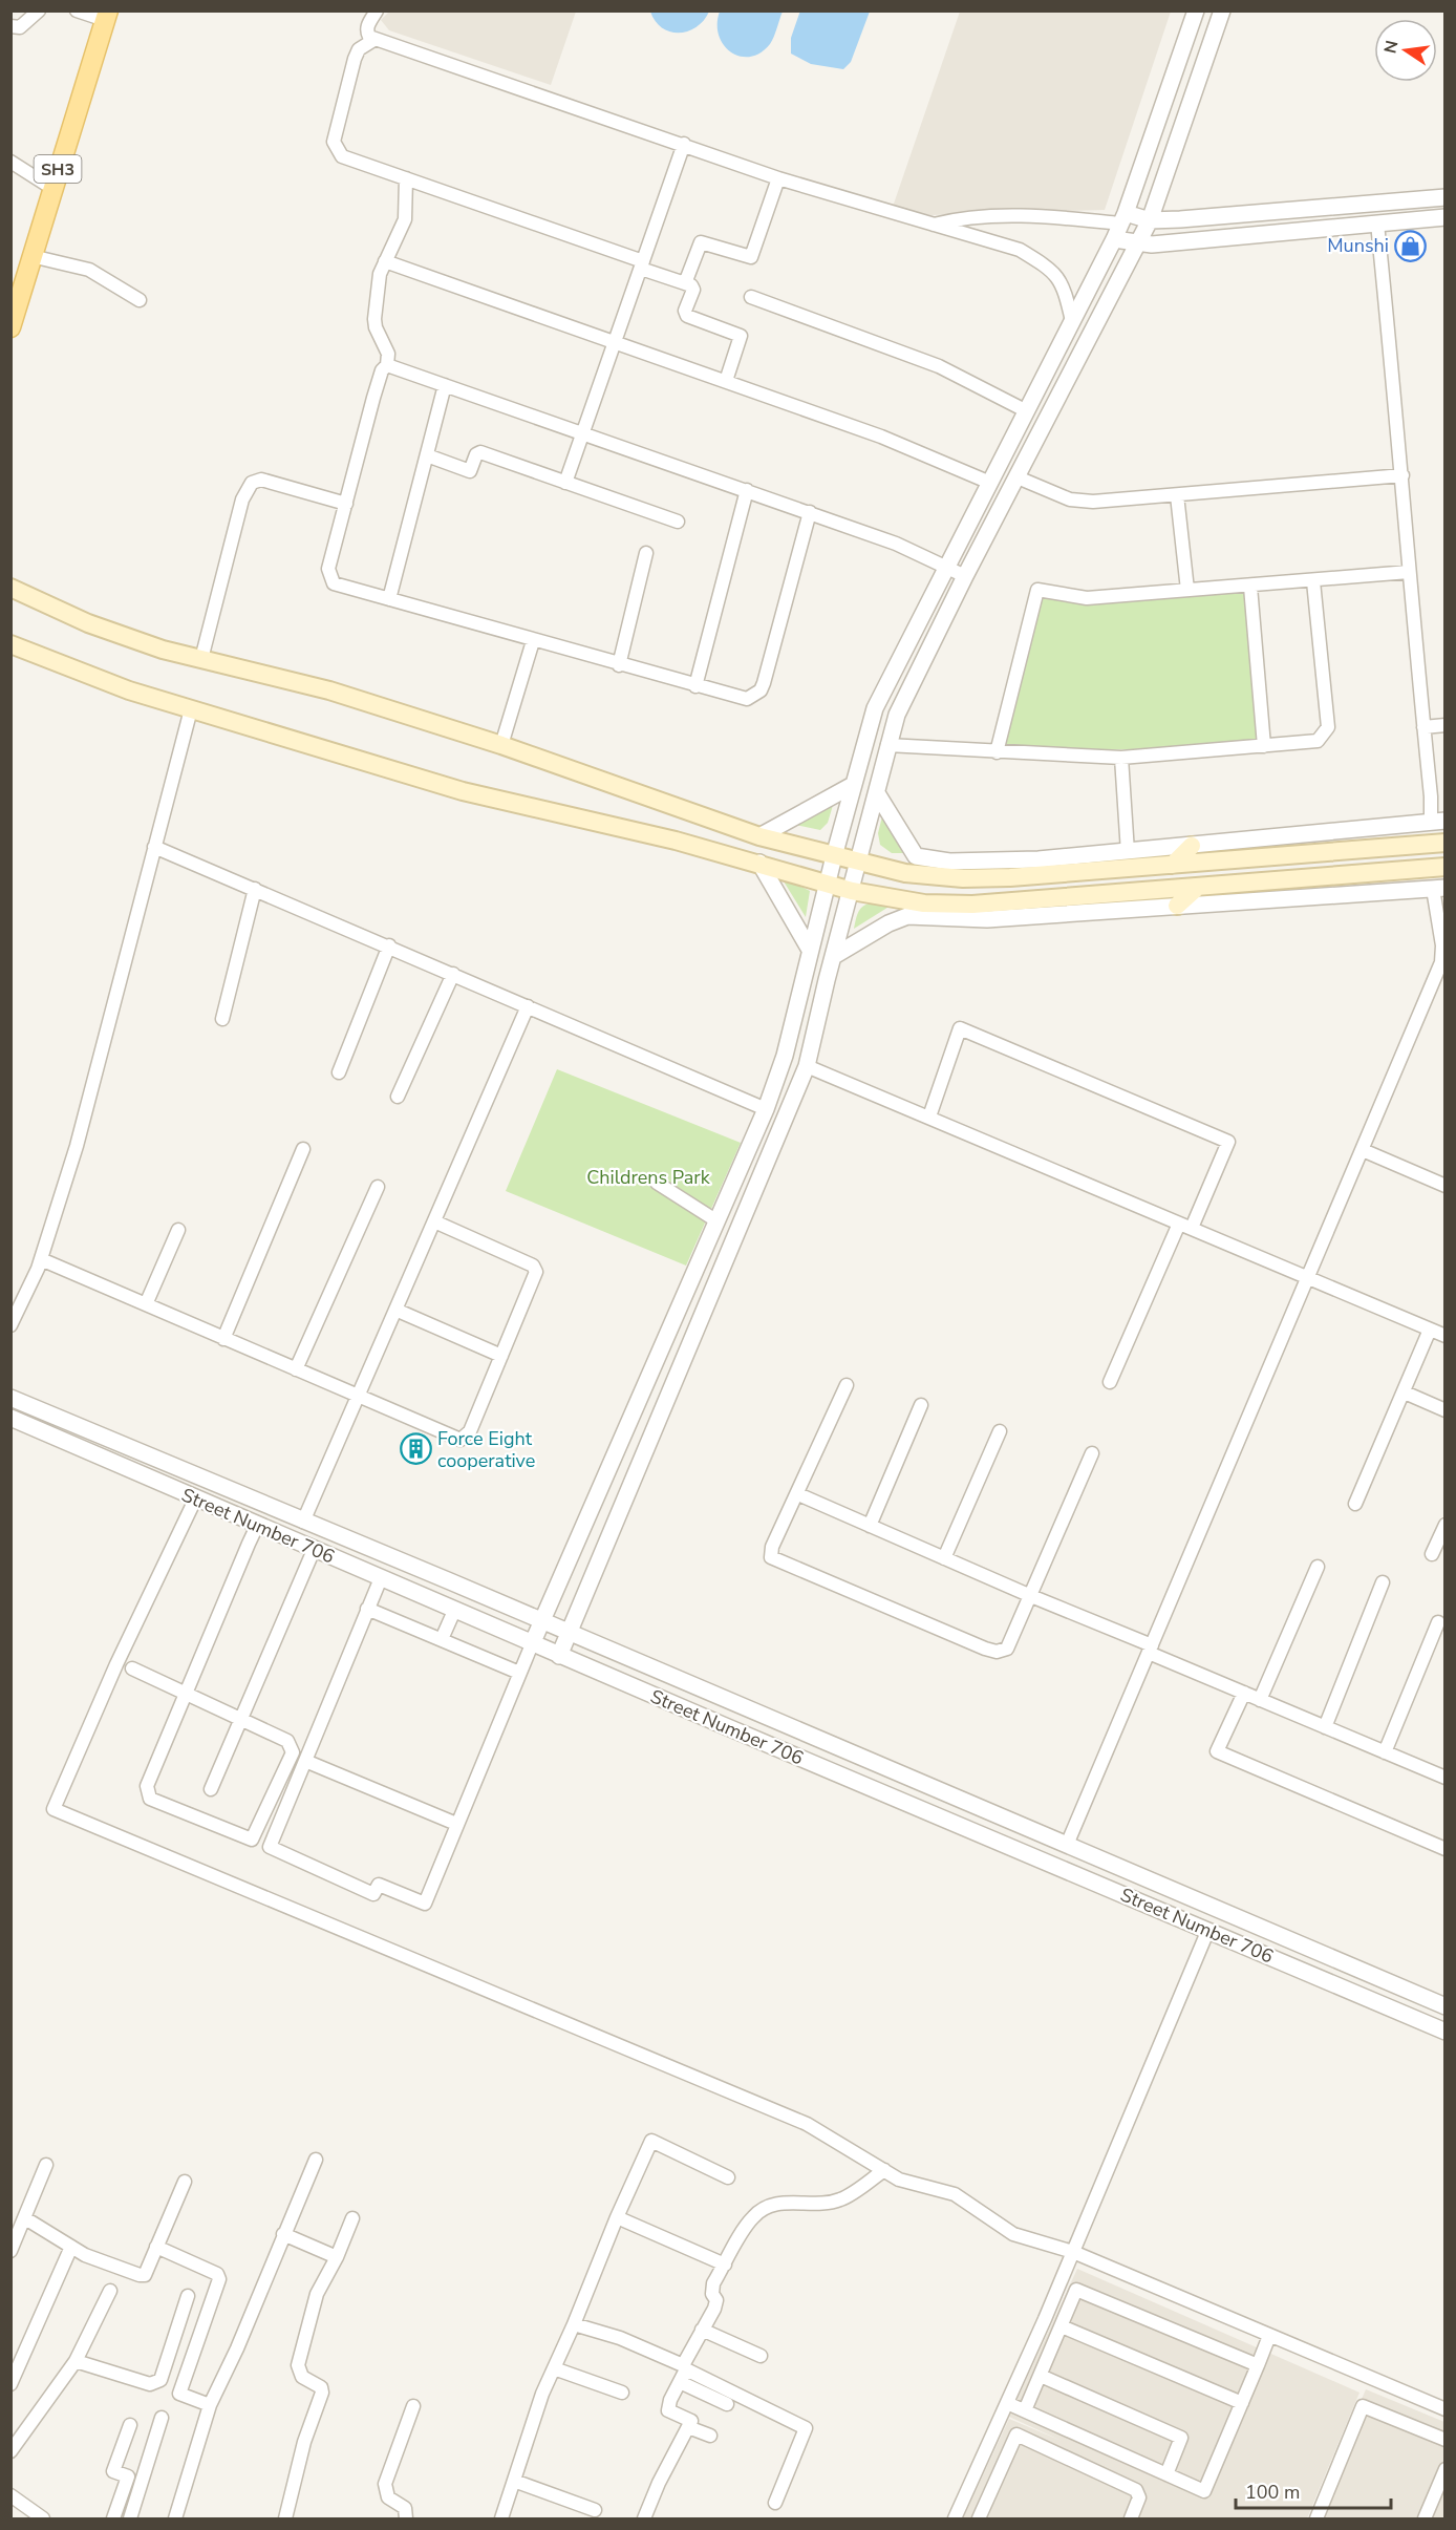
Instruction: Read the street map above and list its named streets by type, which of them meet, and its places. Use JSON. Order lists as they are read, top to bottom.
{
  "streets": {
    "main road": ["SH3"],
    "street": ["Street Number 706"]
  },
  "parks": ["Childrens Park"],
  "places": {
    "shop": ["Munshi"],
    "building": ["Force Eight cooperative"]
  },
  "scale_bar": "100 m",
  "north": "left"
}
